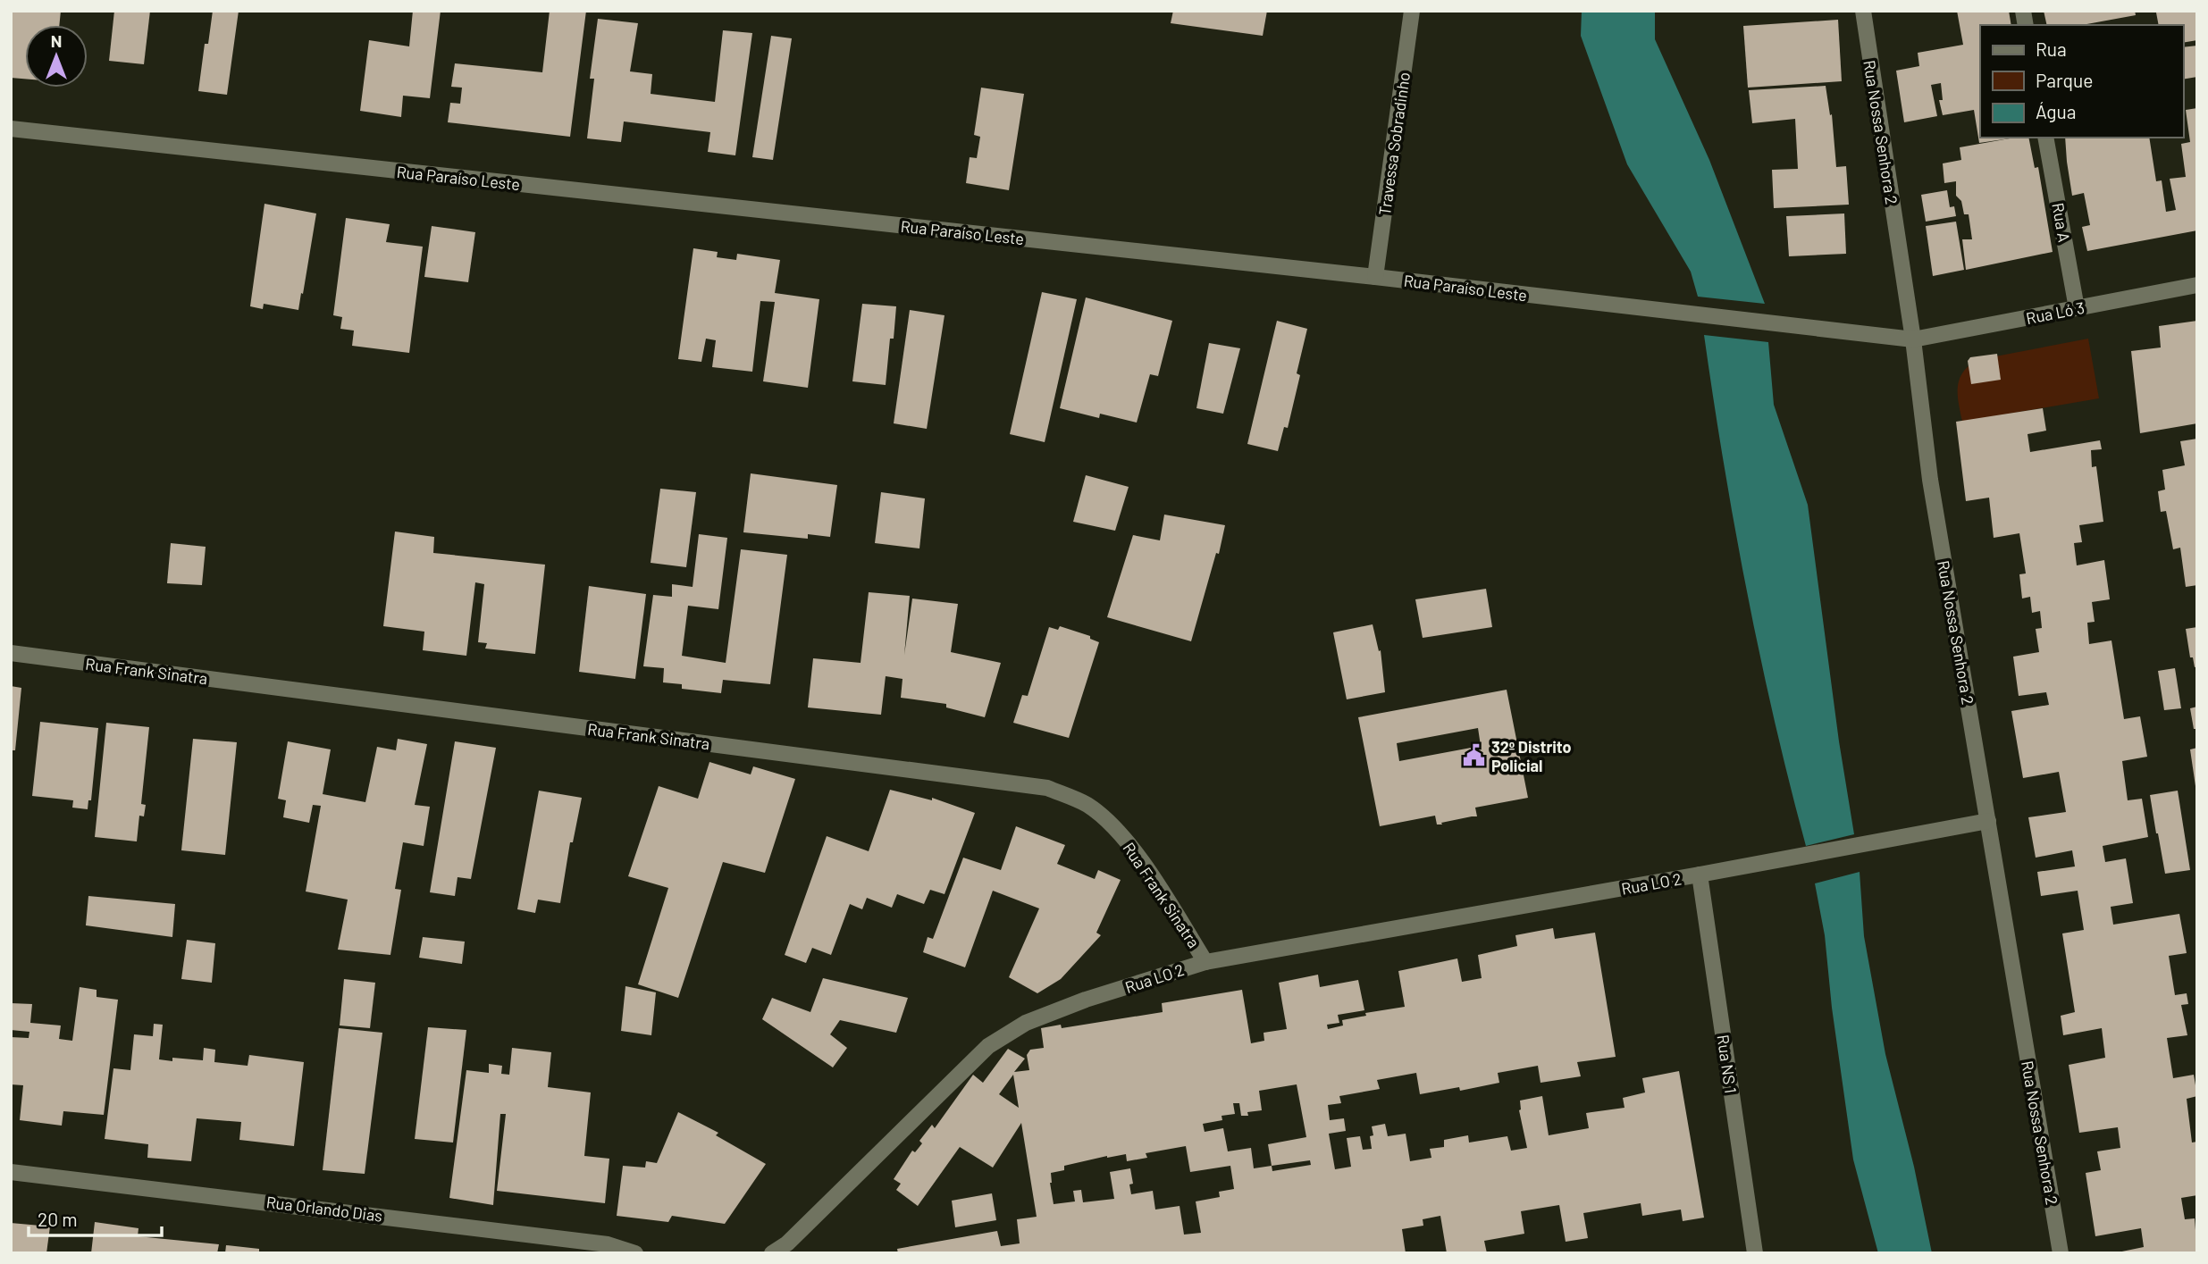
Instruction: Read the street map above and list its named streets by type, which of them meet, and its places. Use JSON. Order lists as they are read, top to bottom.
{
  "streets": {
    "street": [
      "Rua Nossa Senhora 2",
      "Travessa Sobradinho",
      "Rua Paraíso Leste",
      "Rua A",
      "Rua Ló 3",
      "Rua Frank Sinatra",
      "Rua LO 2",
      "Rua NS 1",
      "Rua Orlando Dias"
    ]
  },
  "crossings": [
    ["Rua Nossa Senhora 2", "Rua Paraíso Leste"],
    ["Rua Nossa Senhora 2", "Rua Ló 3"],
    ["Rua Nossa Senhora 2", "Rua LO 2"],
    ["Travessa Sobradinho", "Rua Paraíso Leste"],
    ["Rua Paraíso Leste", "Rua Ló 3"],
    ["Rua A", "Rua Ló 3"],
    ["Rua Frank Sinatra", "Rua LO 2"],
    ["Rua LO 2", "Rua NS 1"]
  ],
  "places": {
    "public building": ["32º Distrito Policial"]
  },
  "legend": ["Rua", "Parque", "Água"],
  "scale_bar": "20 m",
  "north": "top"
}
